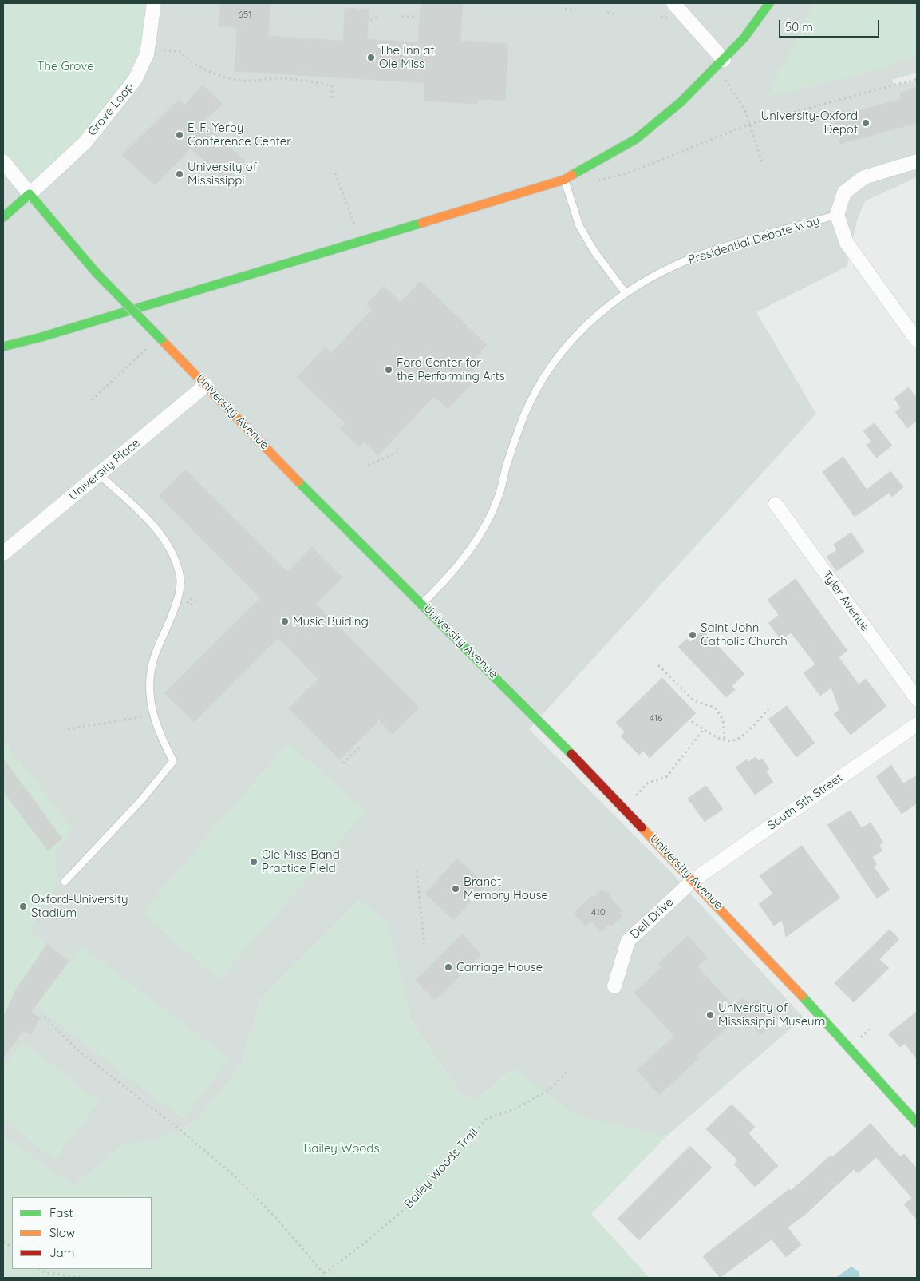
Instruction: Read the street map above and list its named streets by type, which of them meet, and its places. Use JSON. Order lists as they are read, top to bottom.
{
  "streets": {
    "street": [
      "Grove Loop",
      "University Avenue",
      "University Place",
      "Tyler Avenue",
      "South 5th Street",
      "Dell Drive"
    ],
    "lane": ["Presidential Debate Way"],
    "path": ["Bailey Woods Trail"]
  },
  "crossings": [
    ["Grove Loop", "University Avenue"],
    ["Presidential Debate Way", "University Avenue"],
    ["University Avenue", "University Place"],
    ["University Avenue", "South 5th Street"],
    ["University Avenue", "Dell Drive"],
    ["South 5th Street", "Dell Drive"]
  ],
  "parks": ["The Grove", "Bailey Woods"],
  "places": [
    "The Inn at Ole Miss",
    "University-Oxford Depot",
    "E. F. Yerby Conference Center",
    "University of Mississippi",
    "Ford Center for the Performing Arts",
    "Music Buiding",
    "Saint John Catholic Church",
    "Ole Miss Band Practice Field",
    "Brandt Memory House",
    "Oxford-University Stadium",
    "Carriage House",
    "University of Mississippi Museum"
  ],
  "house_numbers": ["651", "416", "410"],
  "legend": ["Fast", "Slow", "Jam"],
  "scale_bar": "50 m"
}
